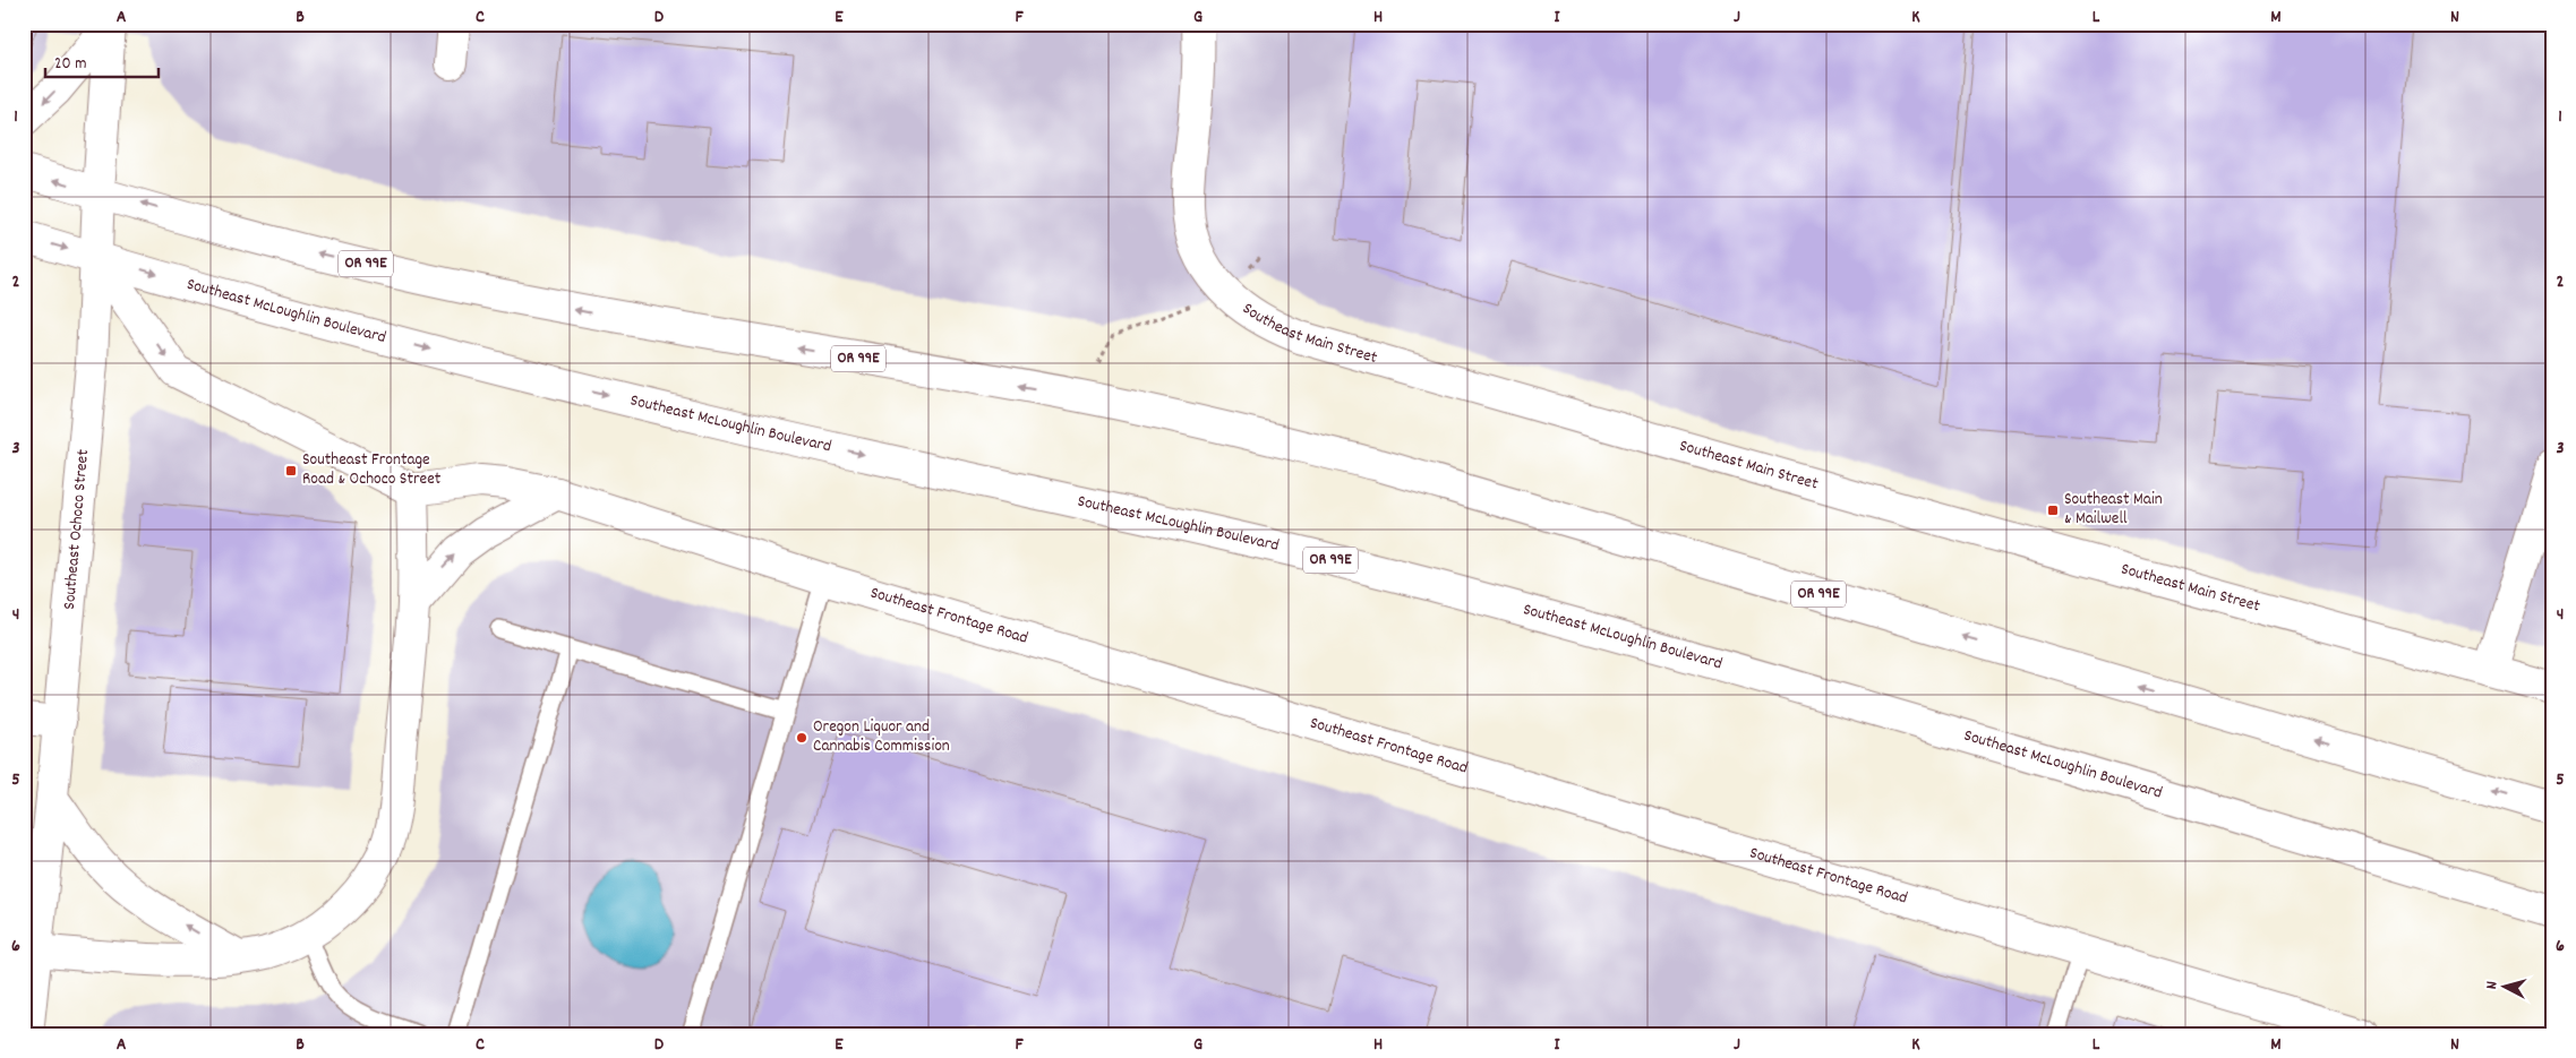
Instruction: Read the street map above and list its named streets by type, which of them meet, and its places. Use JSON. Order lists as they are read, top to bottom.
{
  "streets": {
    "main road": [
      "OR 99E",
      "Southeast McLoughlin Boulevard",
      "Southeast Main Street",
      "Southeast Ochoco Street",
      "Southeast Frontage Road"
    ]
  },
  "crossings": [
    ["OR 99E", "Southeast Ochoco Street"],
    ["Southeast McLoughlin Boulevard", "Southeast Ochoco Street"]
  ],
  "places": {
    "transit": ["Southeast Frontage Road & Ochoco Street", "Southeast Main & Mailwell"],
    "other": ["Oregon Liquor and Cannabis Commission"]
  },
  "scale_bar": "20 m",
  "north": "left",
  "grid": {
    "columns": [
      "A",
      "B",
      "C",
      "D",
      "E",
      "F",
      "G",
      "H",
      "I",
      "J",
      "K",
      "L",
      "M",
      "N"
    ],
    "rows": [
      "1",
      "2",
      "3",
      "4",
      "5",
      "6"
    ]
  }
}
